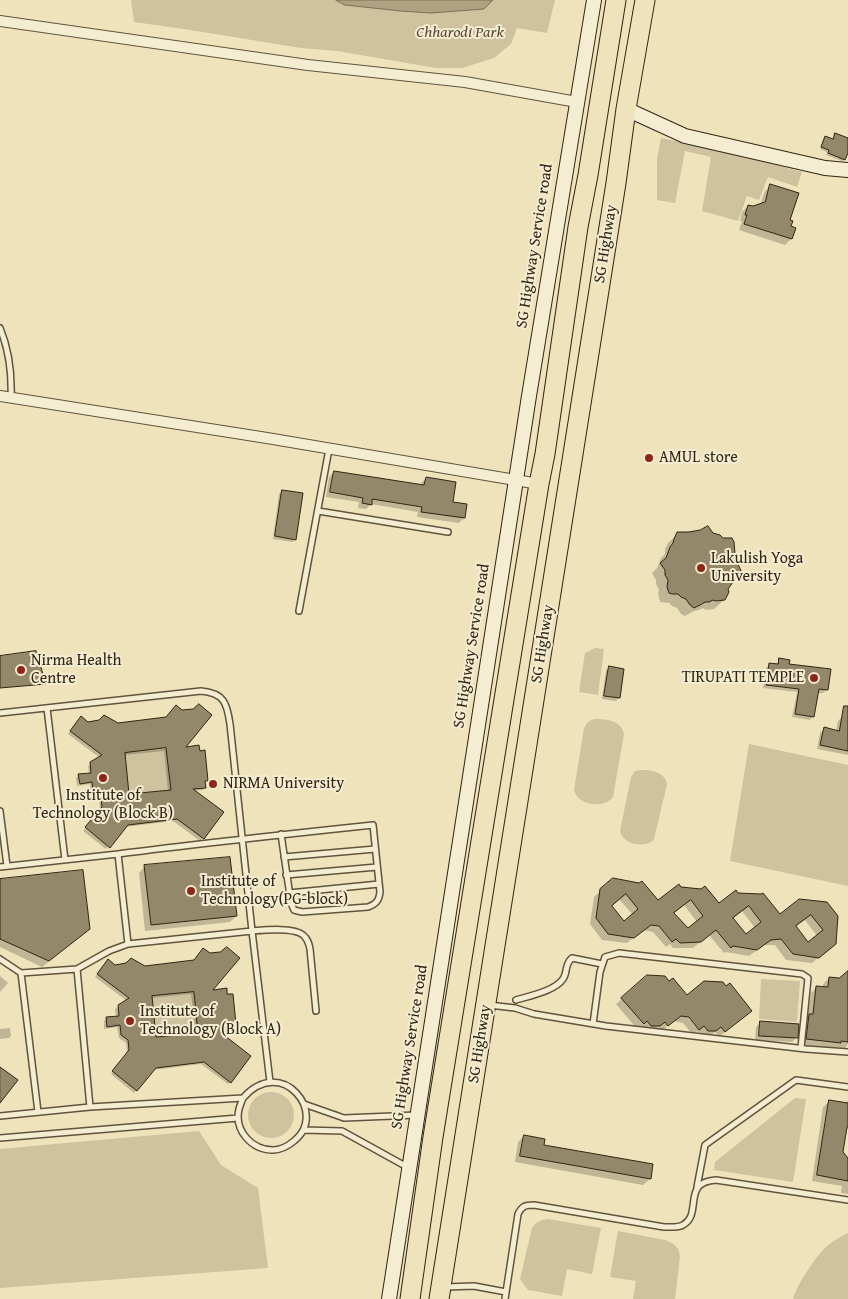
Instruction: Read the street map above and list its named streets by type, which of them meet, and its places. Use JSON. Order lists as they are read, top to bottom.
{
  "streets": {
    "highway": ["SG Highway"],
    "street": ["SG Highway Service road"]
  },
  "parks": ["Chharodi Park"],
  "places": [
    "AMUL store",
    "Lakulish Yoga University",
    "Nirma Health Centre",
    "TIRUPATI TEMPLE",
    "Institute of Technology (Block B)",
    "NIRMA University",
    "Institute of Technology(PG-block)",
    "Institute of Technology (Block A)"
  ]
}
